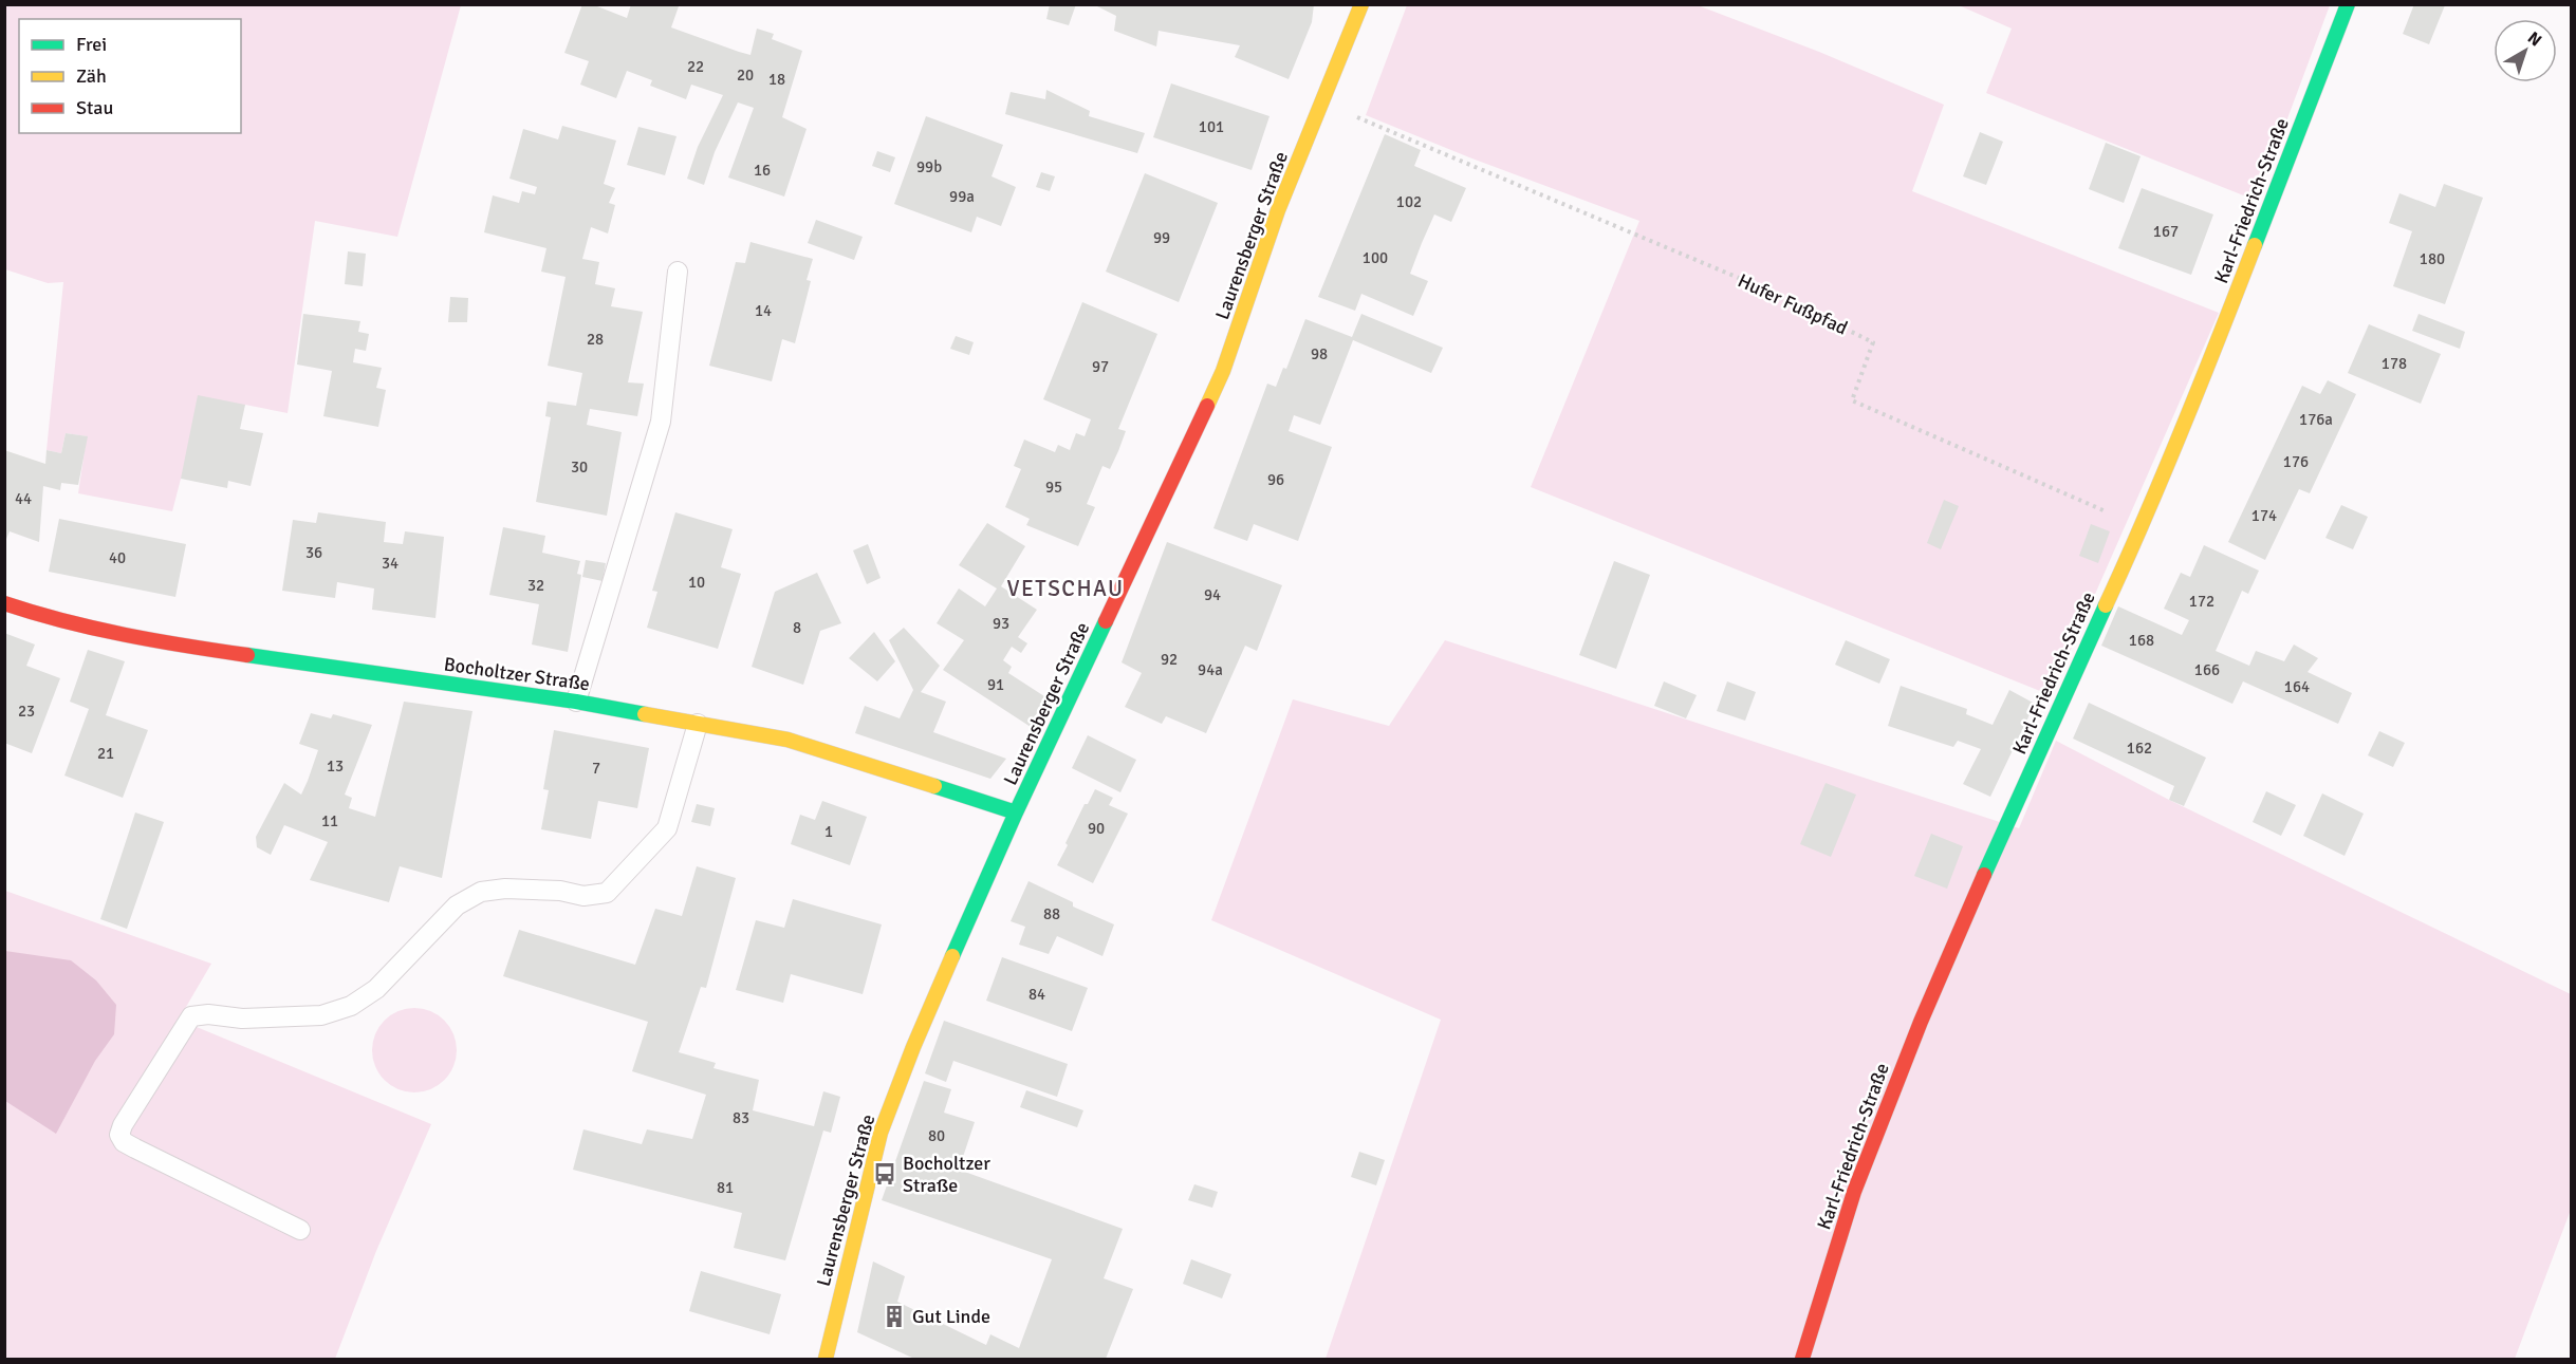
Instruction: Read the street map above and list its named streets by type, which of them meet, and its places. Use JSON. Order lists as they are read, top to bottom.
{
  "streets": {
    "street": ["Karl-Friedrich-Straße", "Laurensberger Straße", "Bocholtzer Straße"],
    "path": ["Hufer Fußpfad"]
  },
  "crossings": [
    ["Karl-Friedrich-Straße", "Hufer Fußpfad"],
    ["Laurensberger Straße", "Bocholtzer Straße"]
  ],
  "districts": ["VETSCHAU"],
  "places": {
    "bus stop": ["Bocholtzer Straße"],
    "building": ["Gut Linde"]
  },
  "house_numbers": [
    "22",
    "20",
    "18",
    "101",
    "99b",
    "16",
    "99a",
    "102",
    "167",
    "99",
    "100",
    "180",
    "14",
    "28",
    "98",
    "178",
    "97",
    "176a",
    "176",
    "30",
    "96",
    "95",
    "44",
    "174",
    "36",
    "40",
    "34",
    "10",
    "32",
    "94",
    "172",
    "93",
    "8",
    "168",
    "92",
    "94a",
    "166",
    "91",
    "164",
    "23",
    "162",
    "21",
    "13",
    "7",
    "11",
    "90",
    "1",
    "88",
    "84",
    "83",
    "80",
    "81"
  ],
  "legend": ["Frei", "Zäh", "Stau"],
  "north": "top right"
}
